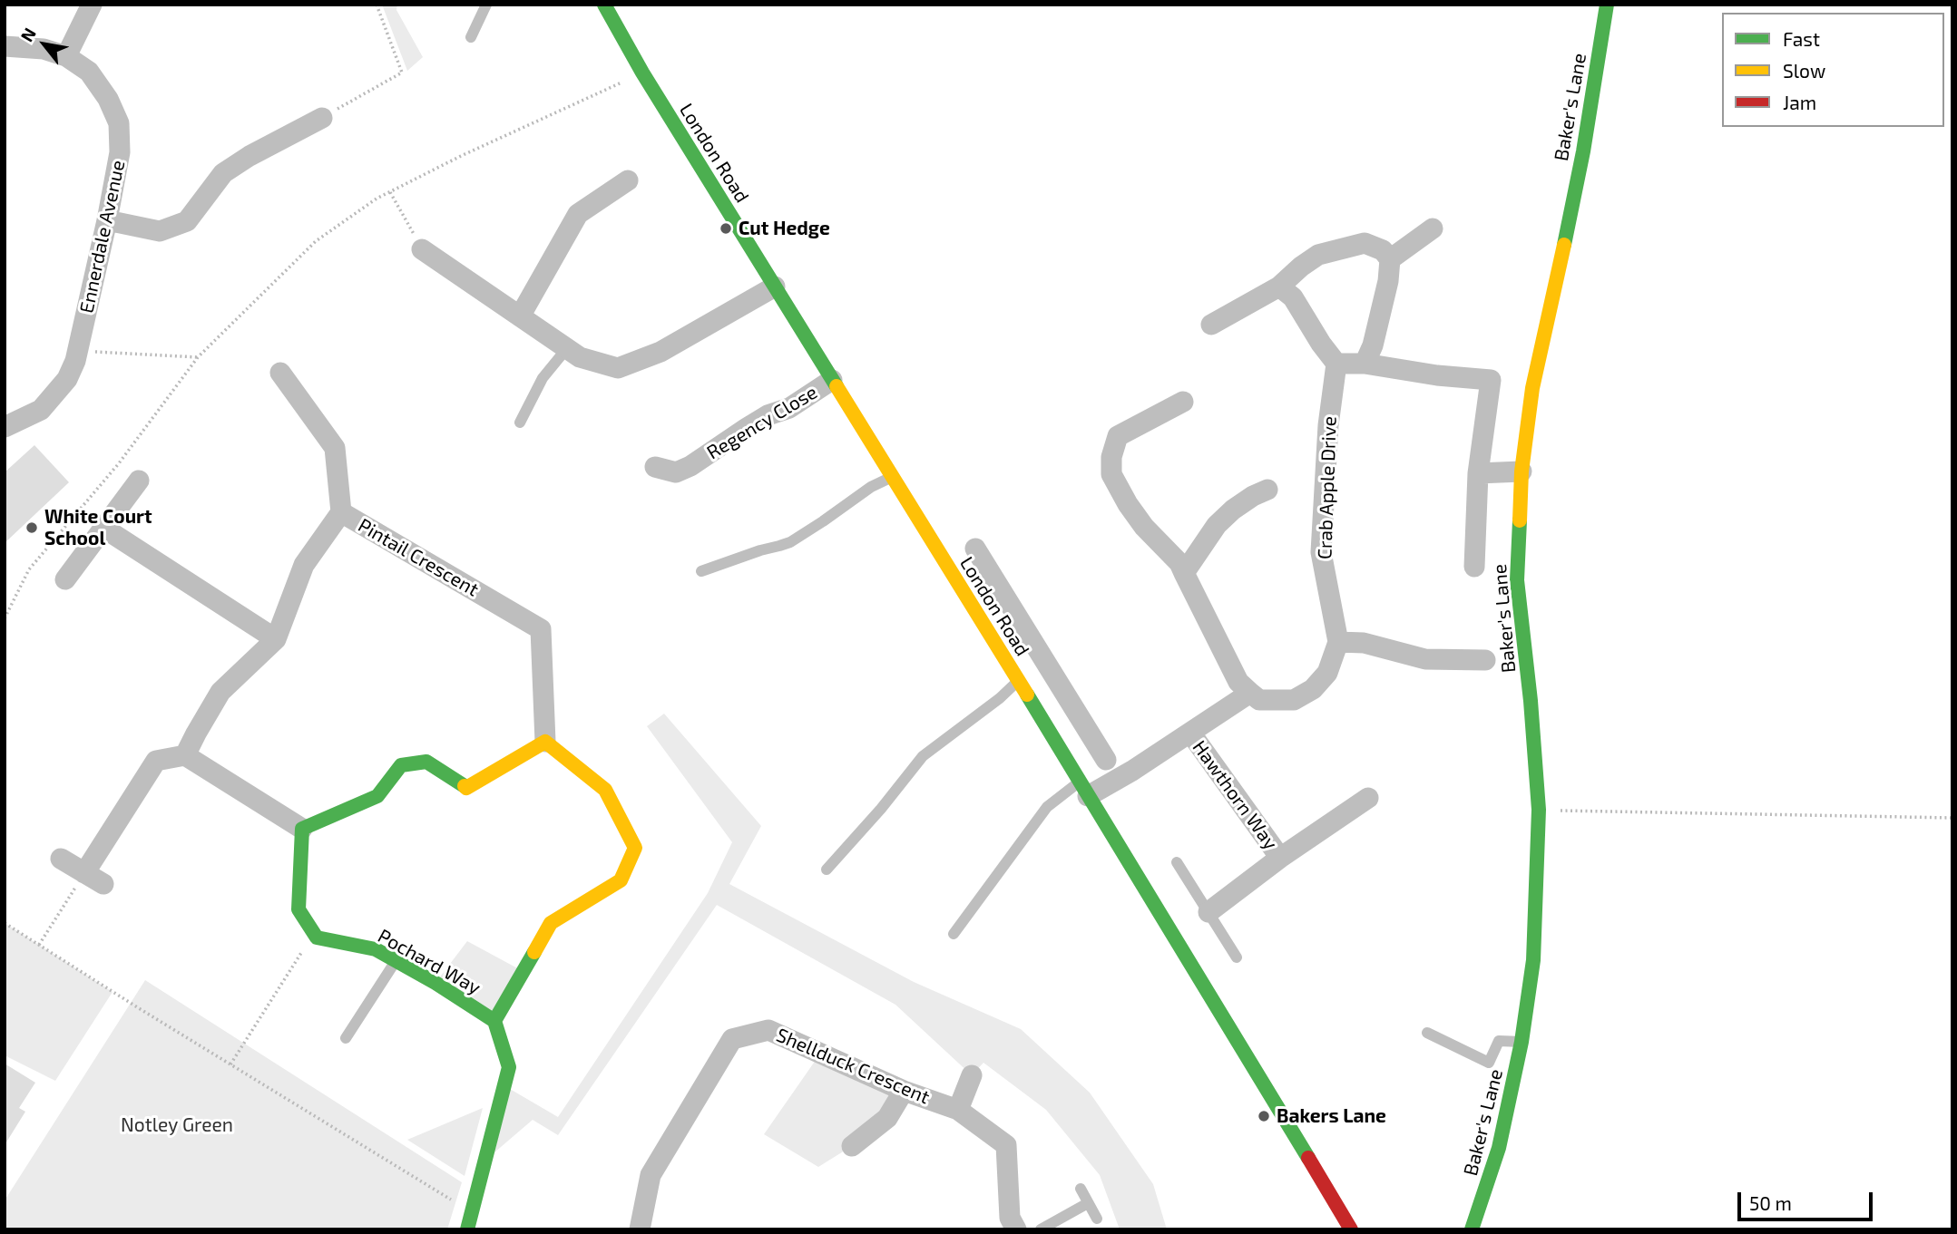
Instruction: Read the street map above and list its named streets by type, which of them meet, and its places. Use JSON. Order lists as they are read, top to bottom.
{
  "streets": {
    "street": [
      "Baker's Lane",
      "London Road",
      "Ennerdale Avenue",
      "Regency Close",
      "Crab Apple Drive",
      "Pintail Crescent",
      "Hawthorn Way",
      "Pochard Way",
      "Shellduck Crescent"
    ]
  },
  "crossings": [
    ["London Road", "Regency Close"]
  ],
  "parks": ["Notley Green"],
  "places": ["Cut Hedge", "White Court School", "Bakers Lane"],
  "legend": ["Fast", "Slow", "Jam"],
  "scale_bar": "50 m",
  "north": "top left"
}
